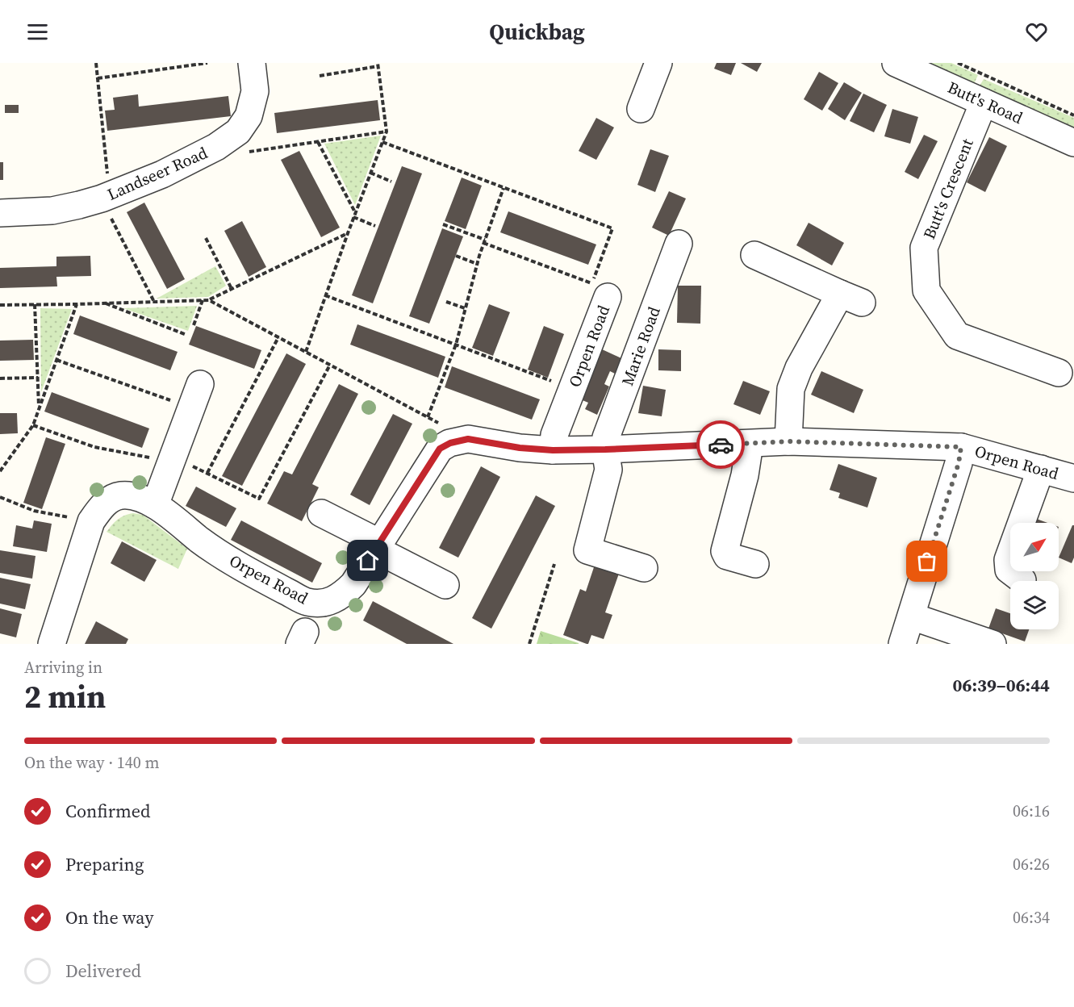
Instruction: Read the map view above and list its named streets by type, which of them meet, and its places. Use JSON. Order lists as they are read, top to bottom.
{
  "streets": {
    "street": [
      "Butt's Road",
      "Landseer Road",
      "Butt's Crescent",
      "Orpen Road",
      "Marie Road"
    ]
  },
  "crossings": [
    ["Butt's Road", "Butt's Crescent"],
    ["Orpen Road", "Marie Road"]
  ],
  "north": "top right",
  "page": {
    "header": "Quickbag",
    "heading": ["2 min", "Arriving in", "06:39–06:44"],
    "bar": "On the way · 140 m",
    "list": [
      ["Confirmed", "06:16"],
      ["Preparing", "06:26"],
      ["On the way", "06:34"],
      "Delivered"
    ]
  }
}
